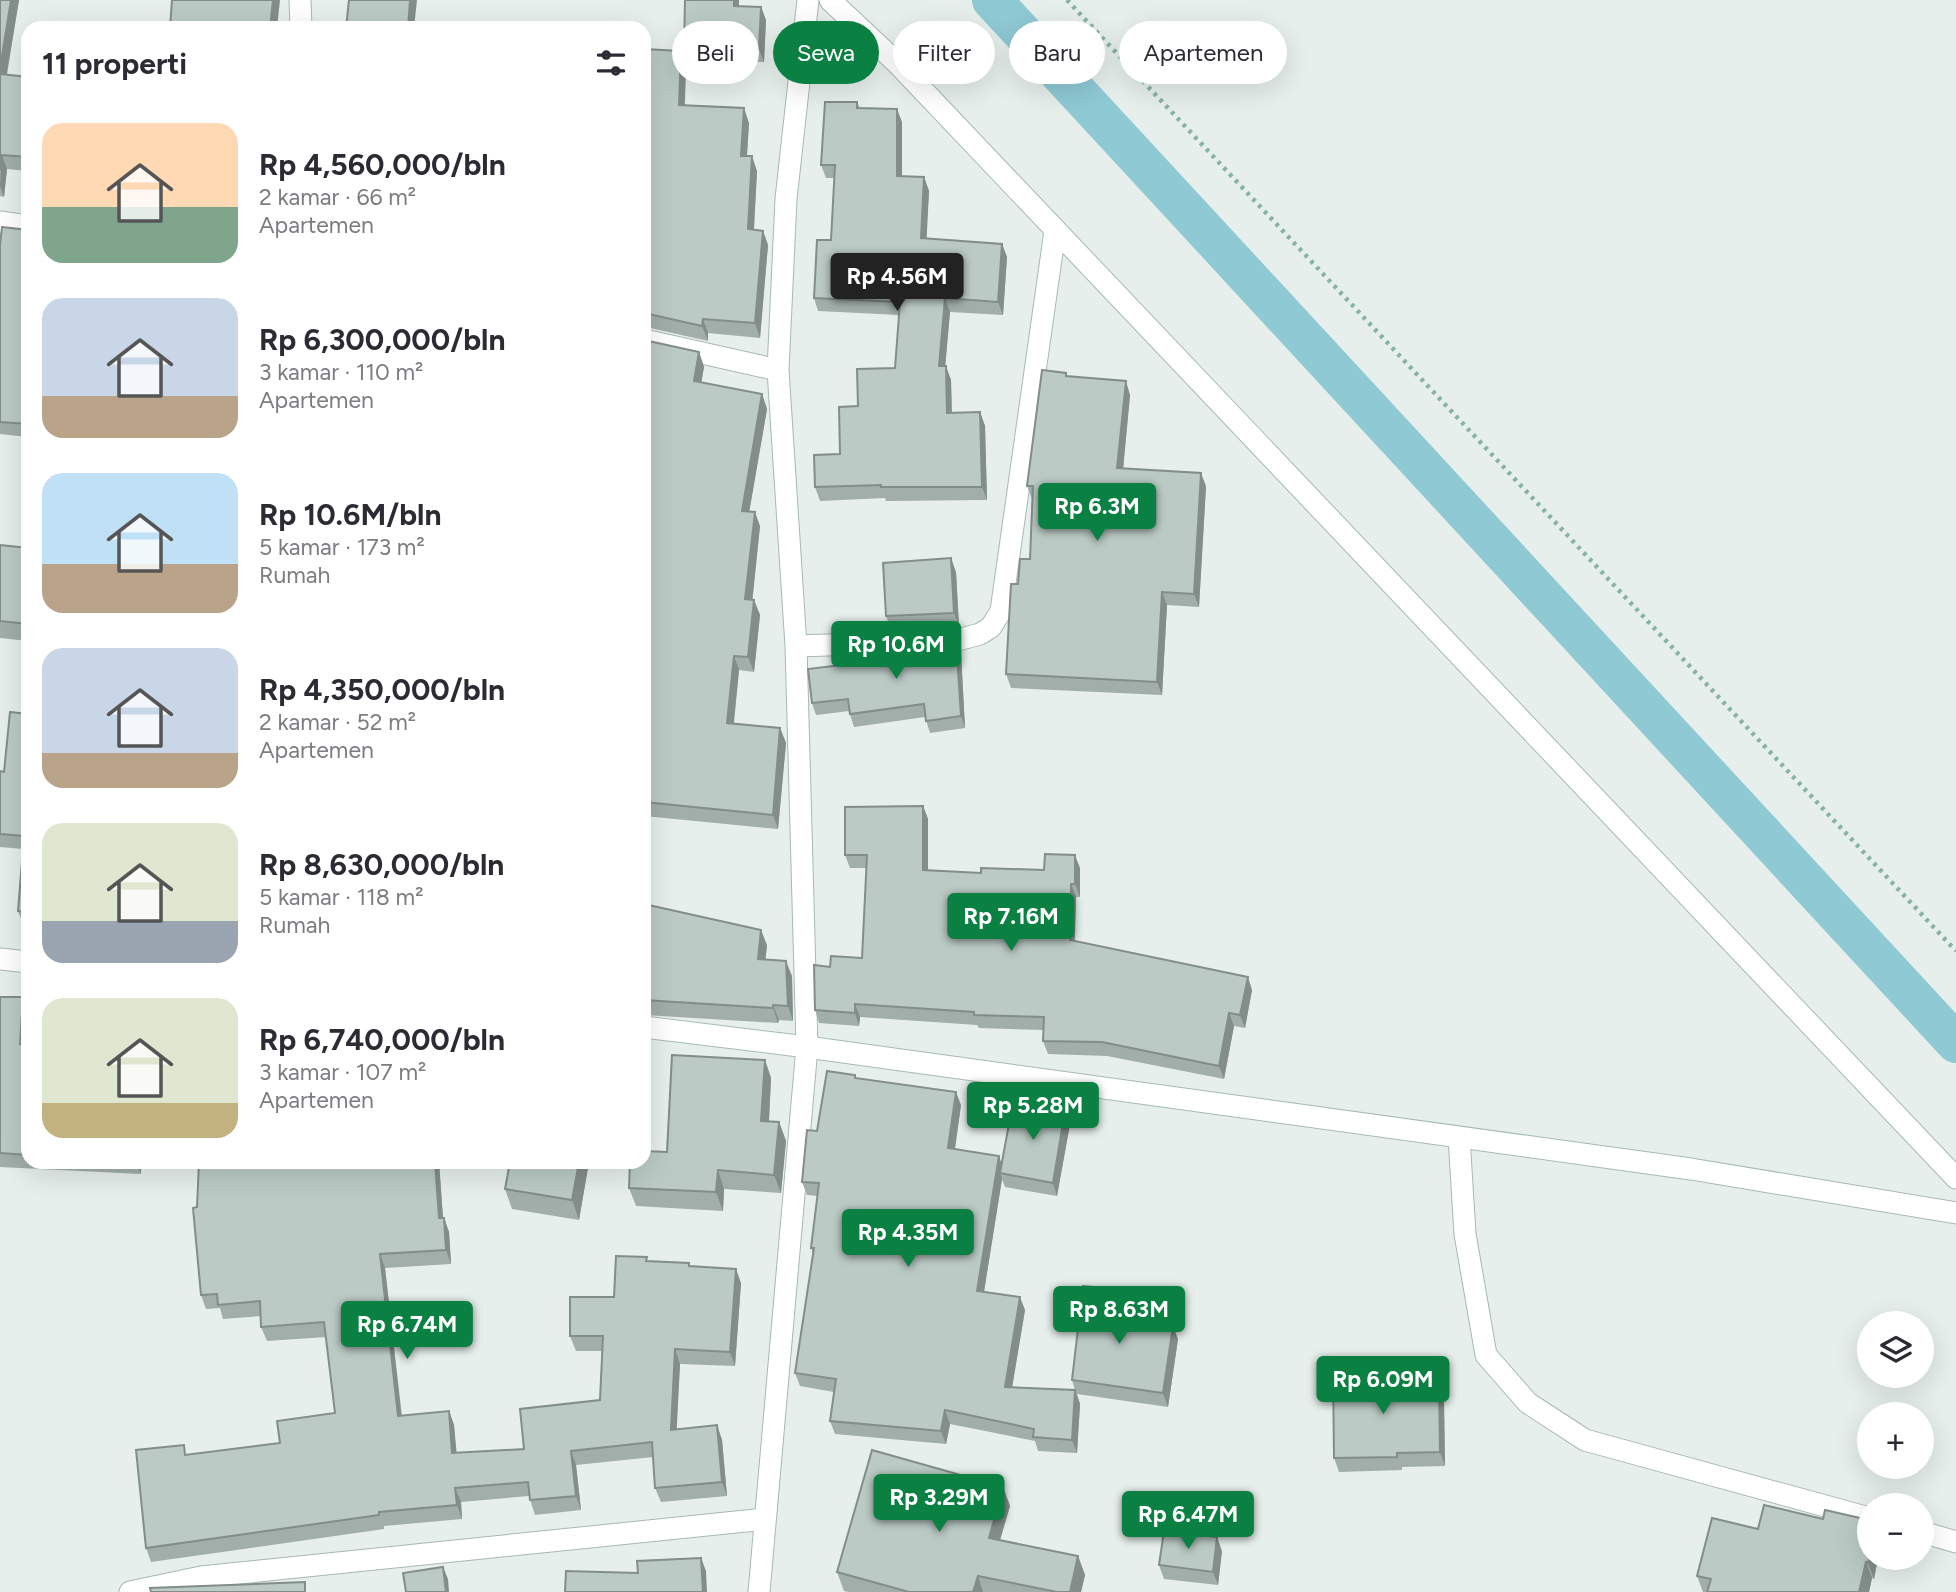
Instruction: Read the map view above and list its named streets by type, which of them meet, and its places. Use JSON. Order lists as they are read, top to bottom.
{
  "page": {
    "chip": [
      "Beli",
      "Sewa",
      "Filter",
      "Baru",
      "Apartemen"
    ],
    "heading": "11 properti",
    "list": [
      {
        "name": "Rp 4,560,000/bln",
        "note": "2 kamar · 66 m² · Apartemen"
      },
      {
        "name": "Rp 6,300,000/bln",
        "note": "3 kamar · 110 m² · Apartemen"
      },
      {
        "name": "Rp 10.6M/bln",
        "note": "5 kamar · 173 m² · Rumah"
      },
      {
        "name": "Rp 4,350,000/bln",
        "note": "2 kamar · 52 m² · Apartemen"
      },
      {
        "name": "Rp 8,630,000/bln",
        "note": "5 kamar · 118 m² · Rumah"
      },
      {
        "name": "Rp 6,740,000/bln",
        "note": "3 kamar · 107 m² · Apartemen"
      }
    ],
    "price": [
      "Rp 4.56M",
      "Rp 6.3M",
      "Rp 10.6M",
      "Rp 7.16M",
      "Rp 5.28M",
      "Rp 4.35M",
      "Rp 8.63M",
      "Rp 6.74M",
      "Rp 6.09M",
      "Rp 3.29M",
      "Rp 6.47M"
    ],
    "map_buttons": ["+", "−"]
  }
}
